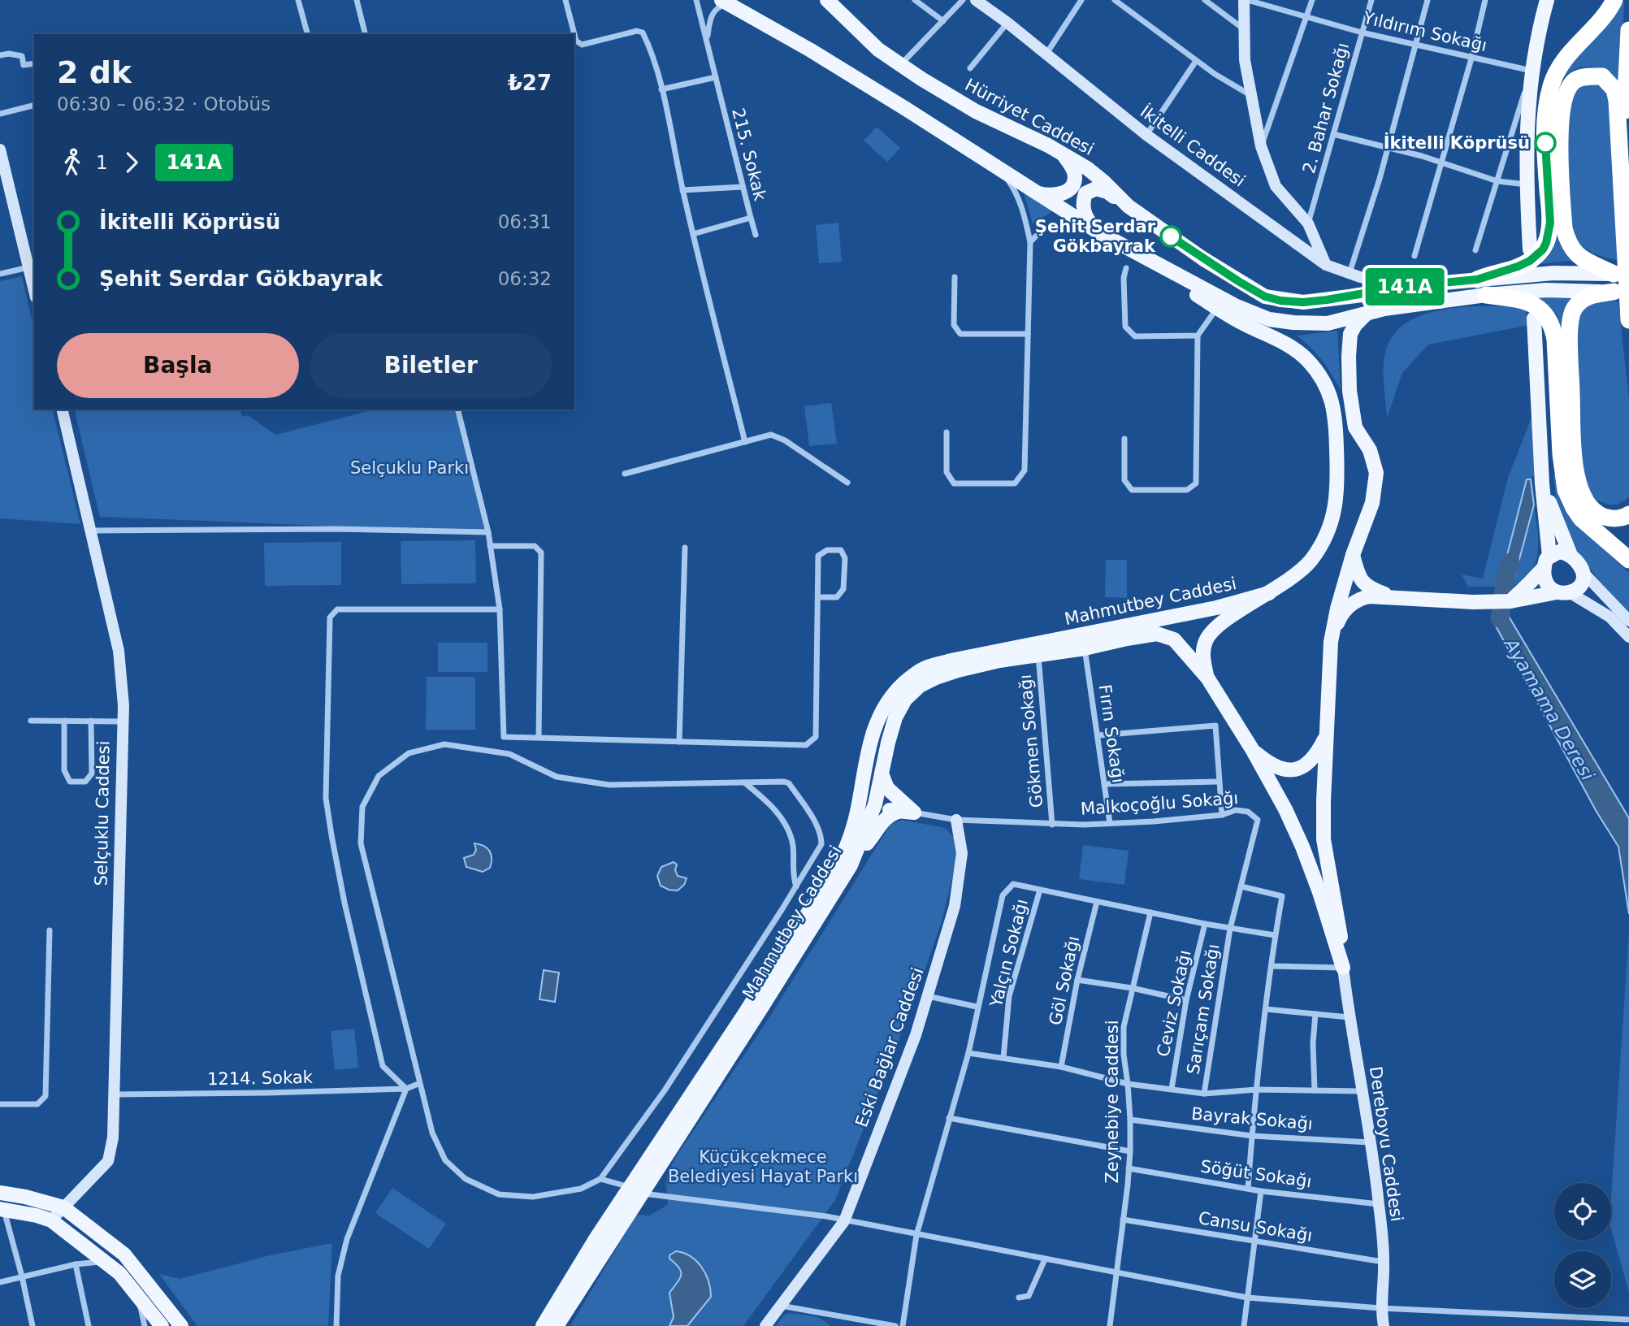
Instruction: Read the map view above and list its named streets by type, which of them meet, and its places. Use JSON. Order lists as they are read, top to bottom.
{
  "streets": {
    "main road": [
      "Hürriyet Caddesi",
      "İkitelli Caddesi",
      "Mahmutbey Caddesi",
      "Selçuklu Caddesi",
      "Eski Bağlar Caddesi",
      "Dereboyu Caddesi"
    ],
    "street": [
      "Yıldırım Sokağı",
      "2. Bahar Sokağı",
      "215. Sokak",
      "Fırın Sokağı",
      "Gökmen Sokağı",
      "Malkoçoğlu Sokağı",
      "Yalçın Sokağı",
      "Göl Sokağı",
      "Ceviz Sokağı",
      "Sarıçam Sokağı",
      "1214. Sokak",
      "Zeynebiye Caddesi",
      "Bayrak Sokağı",
      "Söğüt Sokağı",
      "Cansu Sokağı"
    ]
  },
  "crossings": [
    ["Yıldırım Sokağı", "2. Bahar Sokağı"],
    ["Hürriyet Caddesi", "İkitelli Caddesi"],
    ["Mahmutbey Caddesi", "Fırın Sokağı"],
    ["Mahmutbey Caddesi", "Gökmen Sokağı"],
    ["Mahmutbey Caddesi", "Dereboyu Caddesi"],
    ["Fırın Sokağı", "Malkoçoğlu Sokağı"],
    ["Gökmen Sokağı", "Malkoçoğlu Sokağı"],
    ["Malkoçoğlu Sokağı", "Sarıçam Sokağı"],
    ["Malkoçoğlu Sokağı", "Eski Bağlar Caddesi"],
    ["Selçuklu Caddesi", "1214. Sokak"],
    ["Zeynebiye Caddesi", "Bayrak Sokağı"],
    ["Zeynebiye Caddesi", "Söğüt Sokağı"],
    ["Zeynebiye Caddesi", "Cansu Sokağı"],
    ["Bayrak Sokağı", "Dereboyu Caddesi"],
    ["Dereboyu Caddesi", "Söğüt Sokağı"],
    ["Dereboyu Caddesi", "Cansu Sokağı"]
  ],
  "water": ["Ayamama Deresi"],
  "parks": ["Selçuklu Parkı", "Küçükçekmece Belediyesi Hayat Parkı"],
  "places": ["İkitelli Köprüsü", "Şehit Serdar Gökbayrak"],
  "lines": ["bus line 141A"],
  "page": {
    "on_map": "141A",
    "heading": ["2 dk", "06:30 – 06:32 · Otobüs", "₺27"],
    "legs": ["1", "141A"],
    "list": [
      {
        "name": "İkitelli Köprüsü",
        "value": "06:31"
      },
      {
        "name": "Şehit Serdar Gökbayrak",
        "value": "06:32"
      }
    ],
    "buttons": ["Başla", "Biletler"]
  }
}
